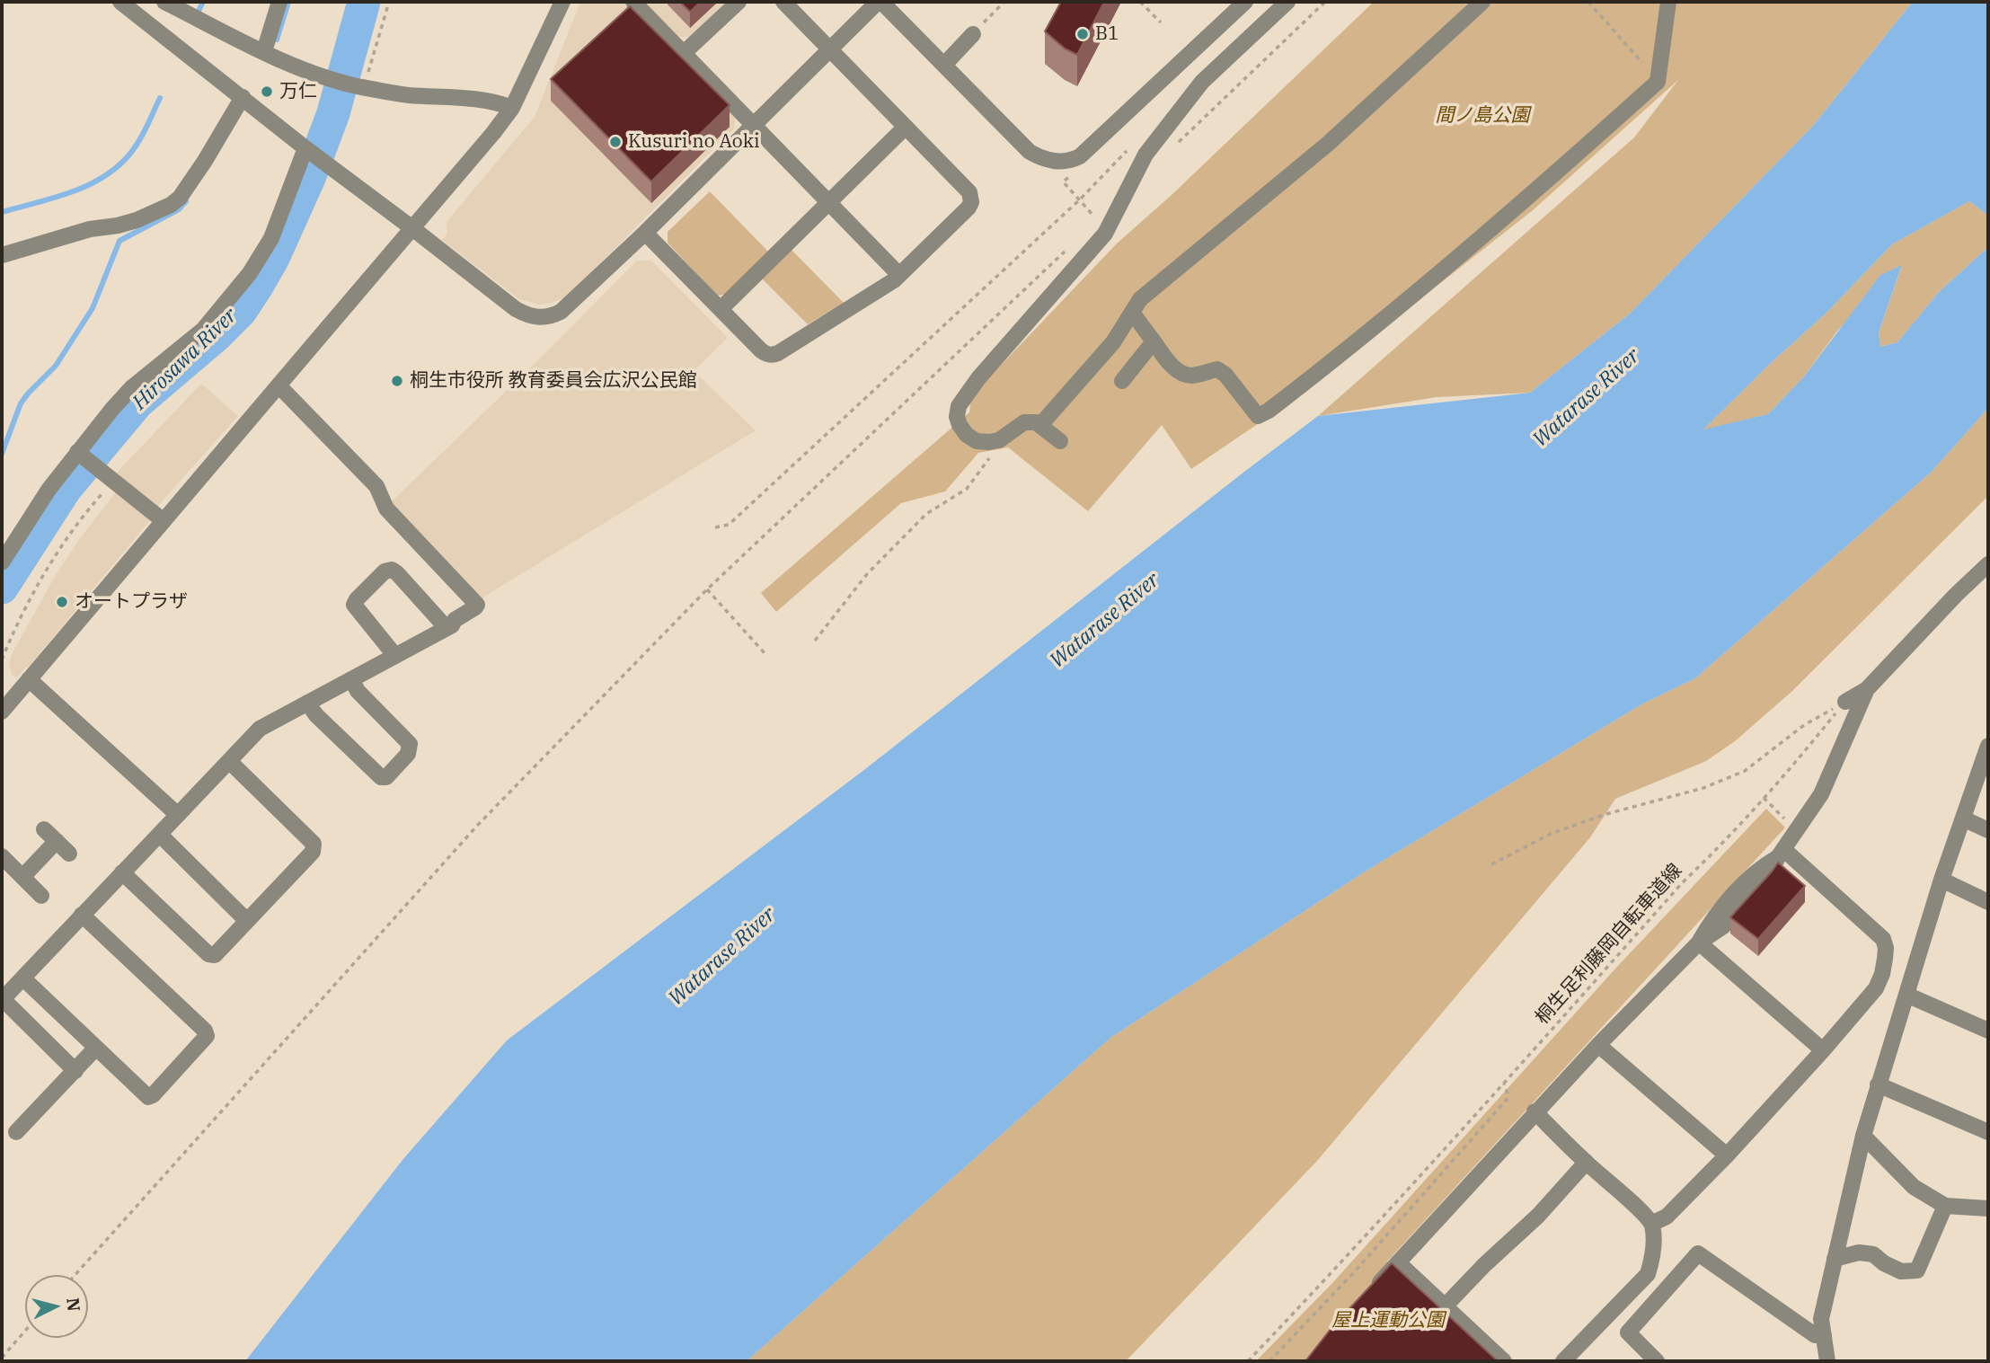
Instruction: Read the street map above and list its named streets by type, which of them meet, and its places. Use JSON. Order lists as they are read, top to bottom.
{
  "streets": {
    "path": ["桐生足利藤岡自転車道線"]
  },
  "water": ["Hirosawa River", "Watarase River"],
  "parks": ["間ノ島公園", "屋上運動公園"],
  "places": [
    "B1",
    "万仁",
    "Kusuri no Aoki",
    "桐生市役所 教育委員会広沢公民館",
    "オートプラザ"
  ],
  "north": "right"
}
